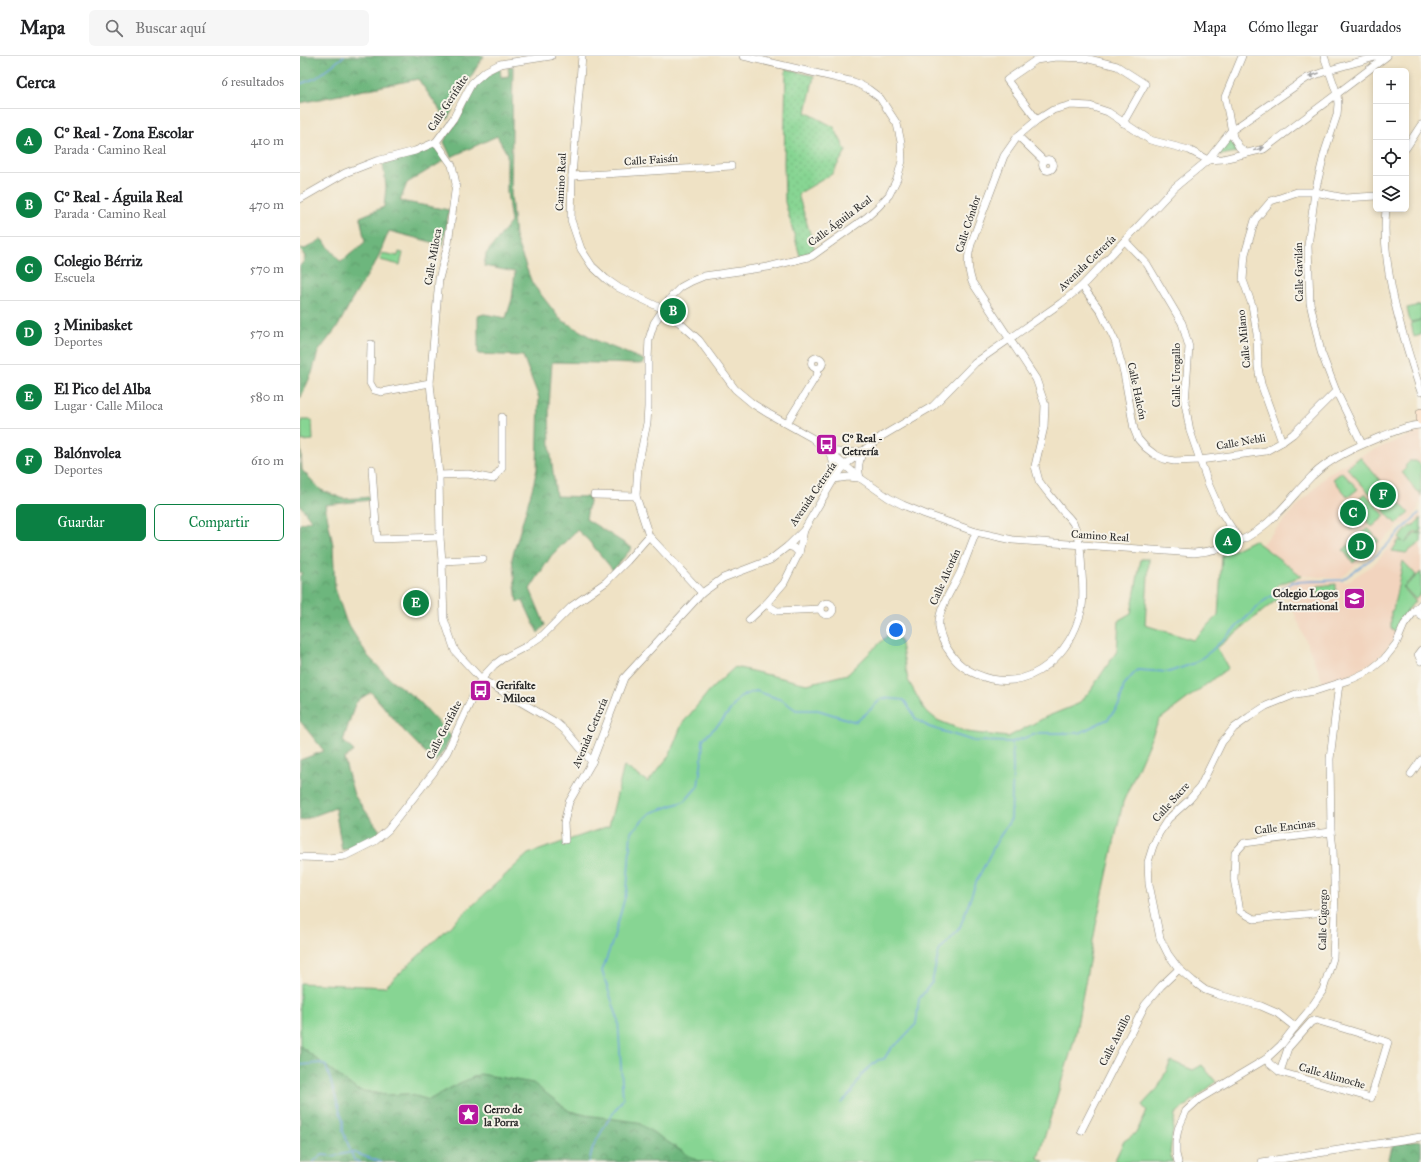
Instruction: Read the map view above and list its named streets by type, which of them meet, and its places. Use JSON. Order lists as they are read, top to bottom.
{
  "streets": {
    "street": [
      "Calle Gerifalte",
      "Calle Faisán",
      "Camino Real",
      "Calle Águila Real",
      "Calle Cóndor",
      "Calle Miloca",
      "Avenida Cetrería",
      "Calle Gavilán",
      "Calle Milano",
      "Calle Urogallo",
      "Calle Halcón",
      "Calle Nebli",
      "Calle Alcotán",
      "Calle Sacre",
      "Calle Encinas",
      "Calle Cigorgo",
      "Calle Autillo",
      "Calle Alimoche"
    ]
  },
  "crossings": [
    ["Calle Gerifalte", "Calle Águila Real"],
    ["Calle Gerifalte", "Calle Miloca"],
    ["Calle Faisán", "Camino Real"],
    ["Camino Real", "Calle Águila Real"],
    ["Camino Real", "Calle Cóndor"],
    ["Camino Real", "Avenida Cetrería"],
    ["Camino Real", "Calle Gavilán"],
    ["Camino Real", "Calle Urogallo"],
    ["Camino Real", "Calle Alcotán"],
    ["Calle Águila Real", "Avenida Cetrería"],
    ["Calle Cóndor", "Avenida Cetrería"],
    ["Calle Cóndor", "Calle Alcotán"],
    ["Calle Miloca", "Avenida Cetrería"],
    ["Avenida Cetrería", "Calle Gavilán"],
    ["Avenida Cetrería", "Calle Urogallo"],
    ["Avenida Cetrería", "Calle Halcón"],
    ["Calle Gavilán", "Calle Milano"],
    ["Calle Gavilán", "Calle Nebli"],
    ["Calle Milano", "Calle Nebli"],
    ["Calle Urogallo", "Calle Halcón"],
    ["Calle Urogallo", "Calle Nebli"],
    ["Calle Halcón", "Calle Nebli"],
    ["Calle Sacre", "Calle Cigorgo"],
    ["Calle Sacre", "Calle Autillo"],
    ["Calle Encinas", "Calle Cigorgo"],
    ["Calle Cigorgo", "Calle Alimoche"]
  ],
  "places": {
    "bus stop": ["Cº Real - Cetrería", "Gerifalte - Miloca"],
    "school or university": ["Colegio Logos International"],
    "place": ["Cerro de la Porra"]
  },
  "page": {
    "header": "Mapa",
    "search": "Buscar aquí",
    "nav": ["Mapa", "Cómo llegar", "Guardados"],
    "heading": ["Cerca", "6 resultados"],
    "map_buttons": ["+", "−"],
    "list": [
      {
        "mark": "A",
        "name": "Cº Real - Zona Escolar",
        "note": "Parada · Camino Real",
        "value": "410 m"
      },
      {
        "mark": "B",
        "name": "Cº Real - Águila Real",
        "note": "Parada · Camino Real",
        "value": "470 m"
      },
      {
        "mark": "C",
        "name": "Colegio Bérriz",
        "note": "Escuela",
        "value": "570 m"
      },
      {
        "mark": "D",
        "name": "3 Minibasket",
        "note": "Deportes",
        "value": "570 m"
      },
      {
        "mark": "E",
        "name": "El Pico del Alba",
        "note": "Lugar · Calle Miloca",
        "value": "580 m"
      },
      {
        "mark": "F",
        "name": "Balónvolea",
        "note": "Deportes",
        "value": "610 m"
      }
    ],
    "pins": [
      "B",
      "F",
      "C",
      "A",
      "D",
      "E"
    ],
    "buttons": ["Guardar", "Compartir"]
  }
}
